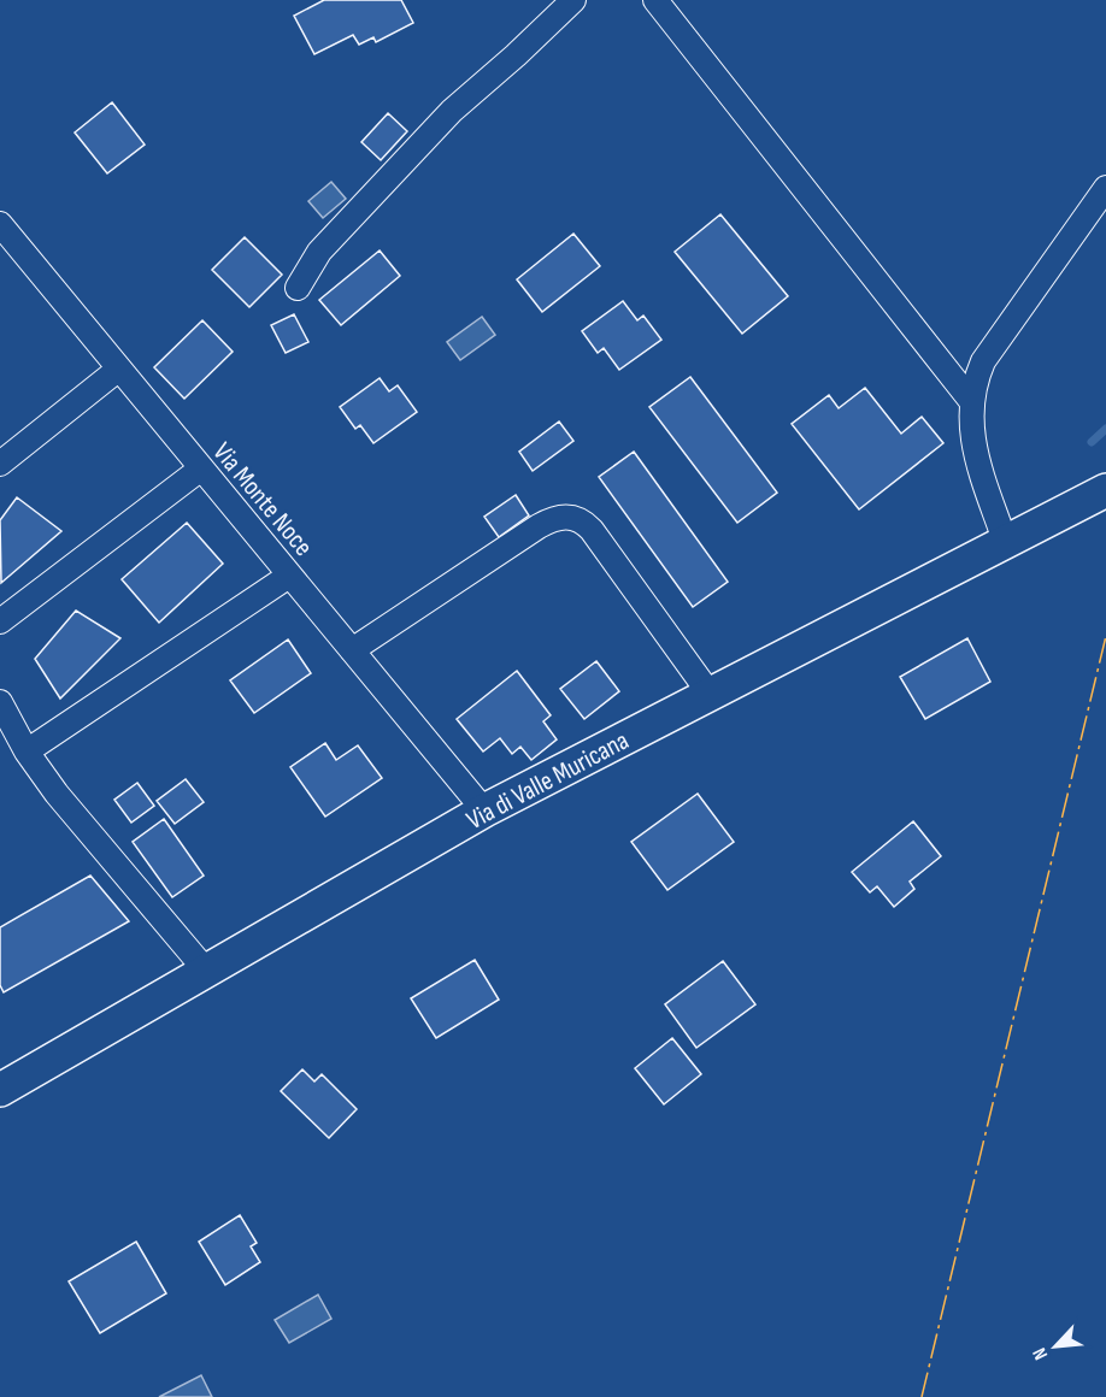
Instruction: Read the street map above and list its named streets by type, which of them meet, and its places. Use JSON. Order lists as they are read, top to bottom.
{
  "streets": {
    "street": ["Via Monte Noce", "Via di Valle Muricana"]
  },
  "crossings": [
    ["Via Monte Noce", "Via di Valle Muricana"]
  ],
  "north": "bottom left"
}
